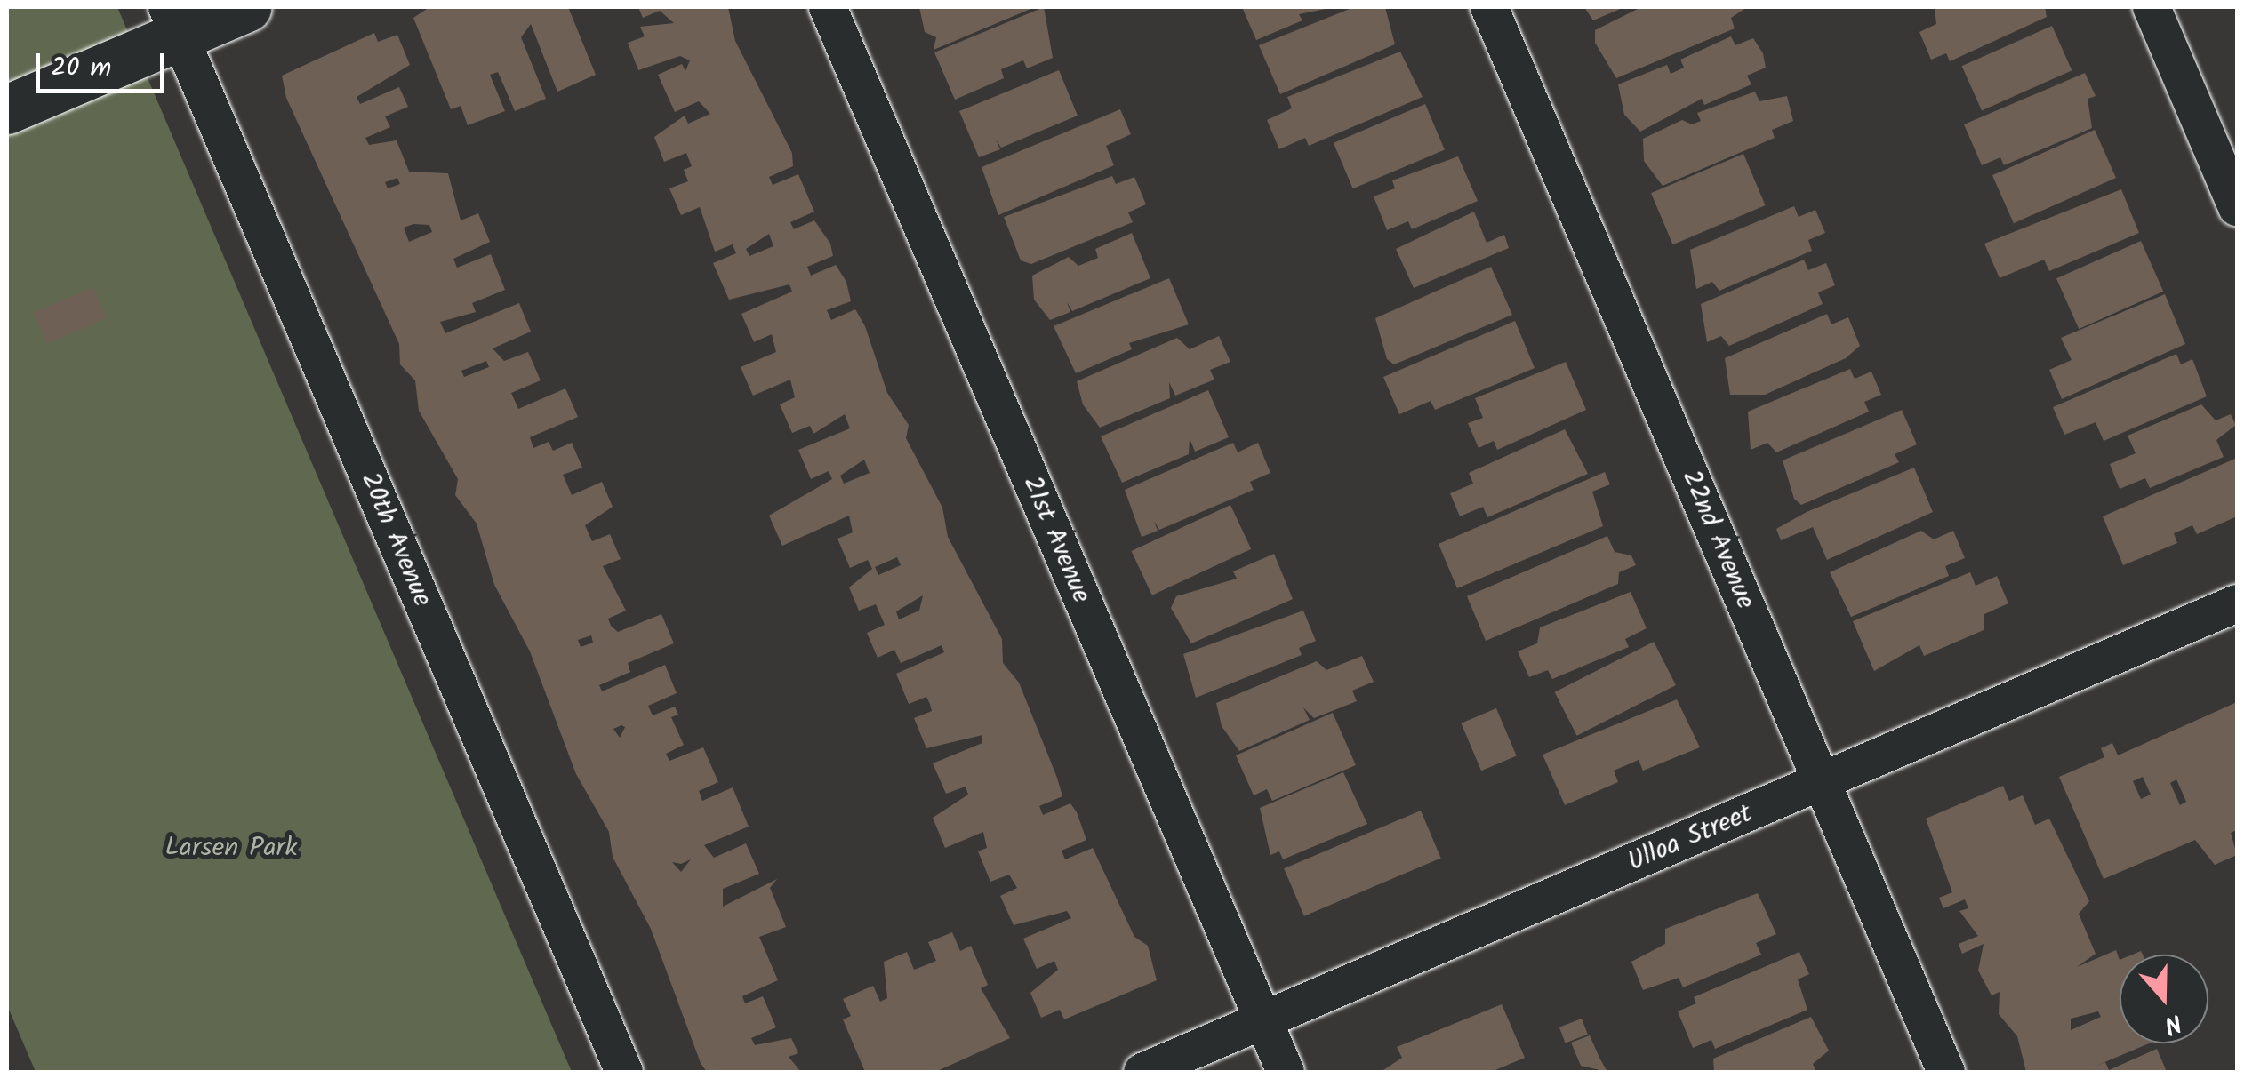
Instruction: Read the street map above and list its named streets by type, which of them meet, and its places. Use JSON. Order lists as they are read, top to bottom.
{
  "streets": {
    "street": [
      "20th Avenue",
      "21st Avenue",
      "22nd Avenue",
      "Ulloa Street"
    ]
  },
  "crossings": [
    ["21st Avenue", "Ulloa Street"],
    ["22nd Avenue", "Ulloa Street"]
  ],
  "parks": ["Larsen Park"],
  "scale_bar": "20 m",
  "north": "bottom"
}
